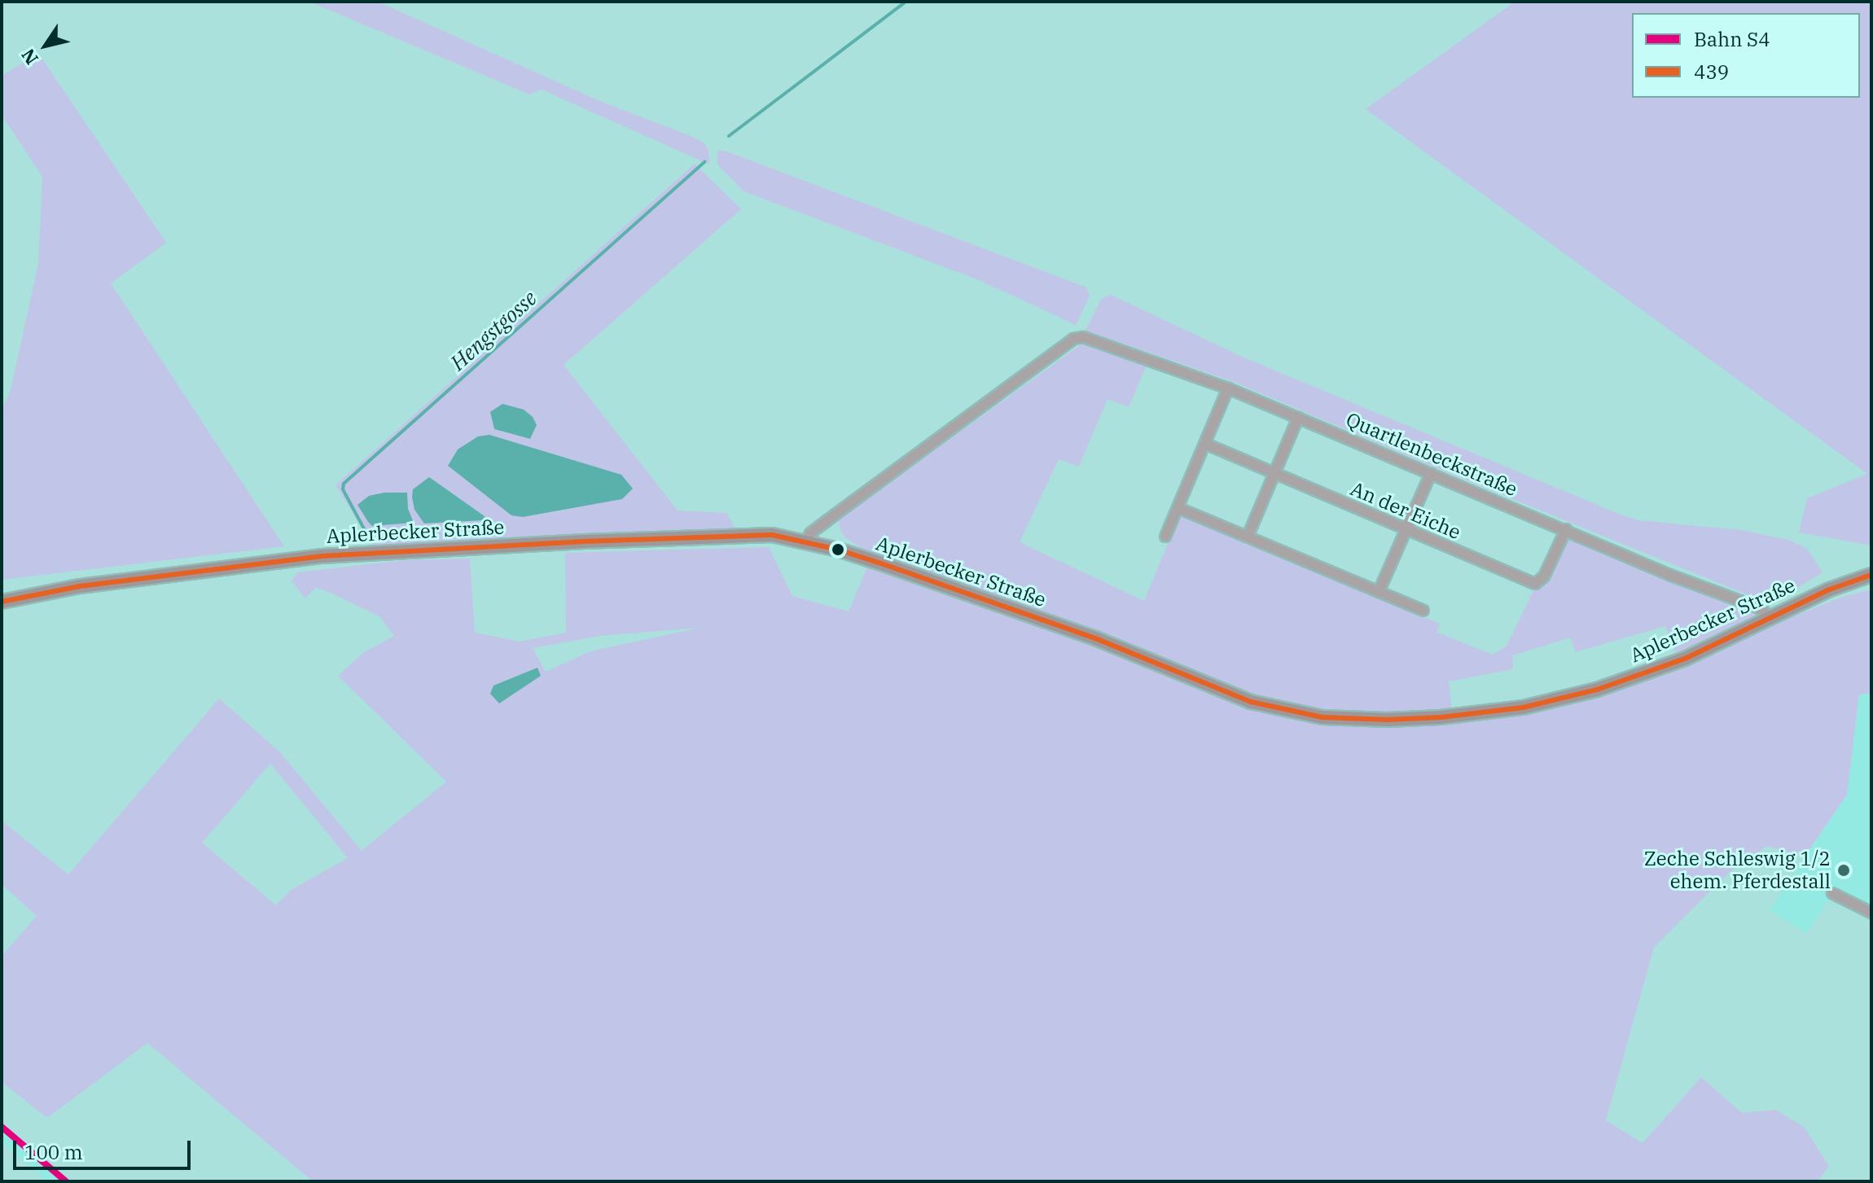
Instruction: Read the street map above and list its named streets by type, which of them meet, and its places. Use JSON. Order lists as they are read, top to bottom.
{
  "streets": {
    "main road": ["Aplerbecker Straße"],
    "street": ["Quartlenbeckstraße", "An der Eiche"]
  },
  "crossings": [
    ["Quartlenbeckstraße", "An der Eiche"],
    ["Quartlenbeckstraße", "Aplerbecker Straße"]
  ],
  "water": ["Hengstgosse"],
  "places": ["Zeche Schleswig 1/2 ehem. Pferdestall"],
  "lines": ["transit line 439", "rail line S4"],
  "legend": ["Bahn S4", "439"],
  "scale_bar": "100 m",
  "north": "bottom left"
}
